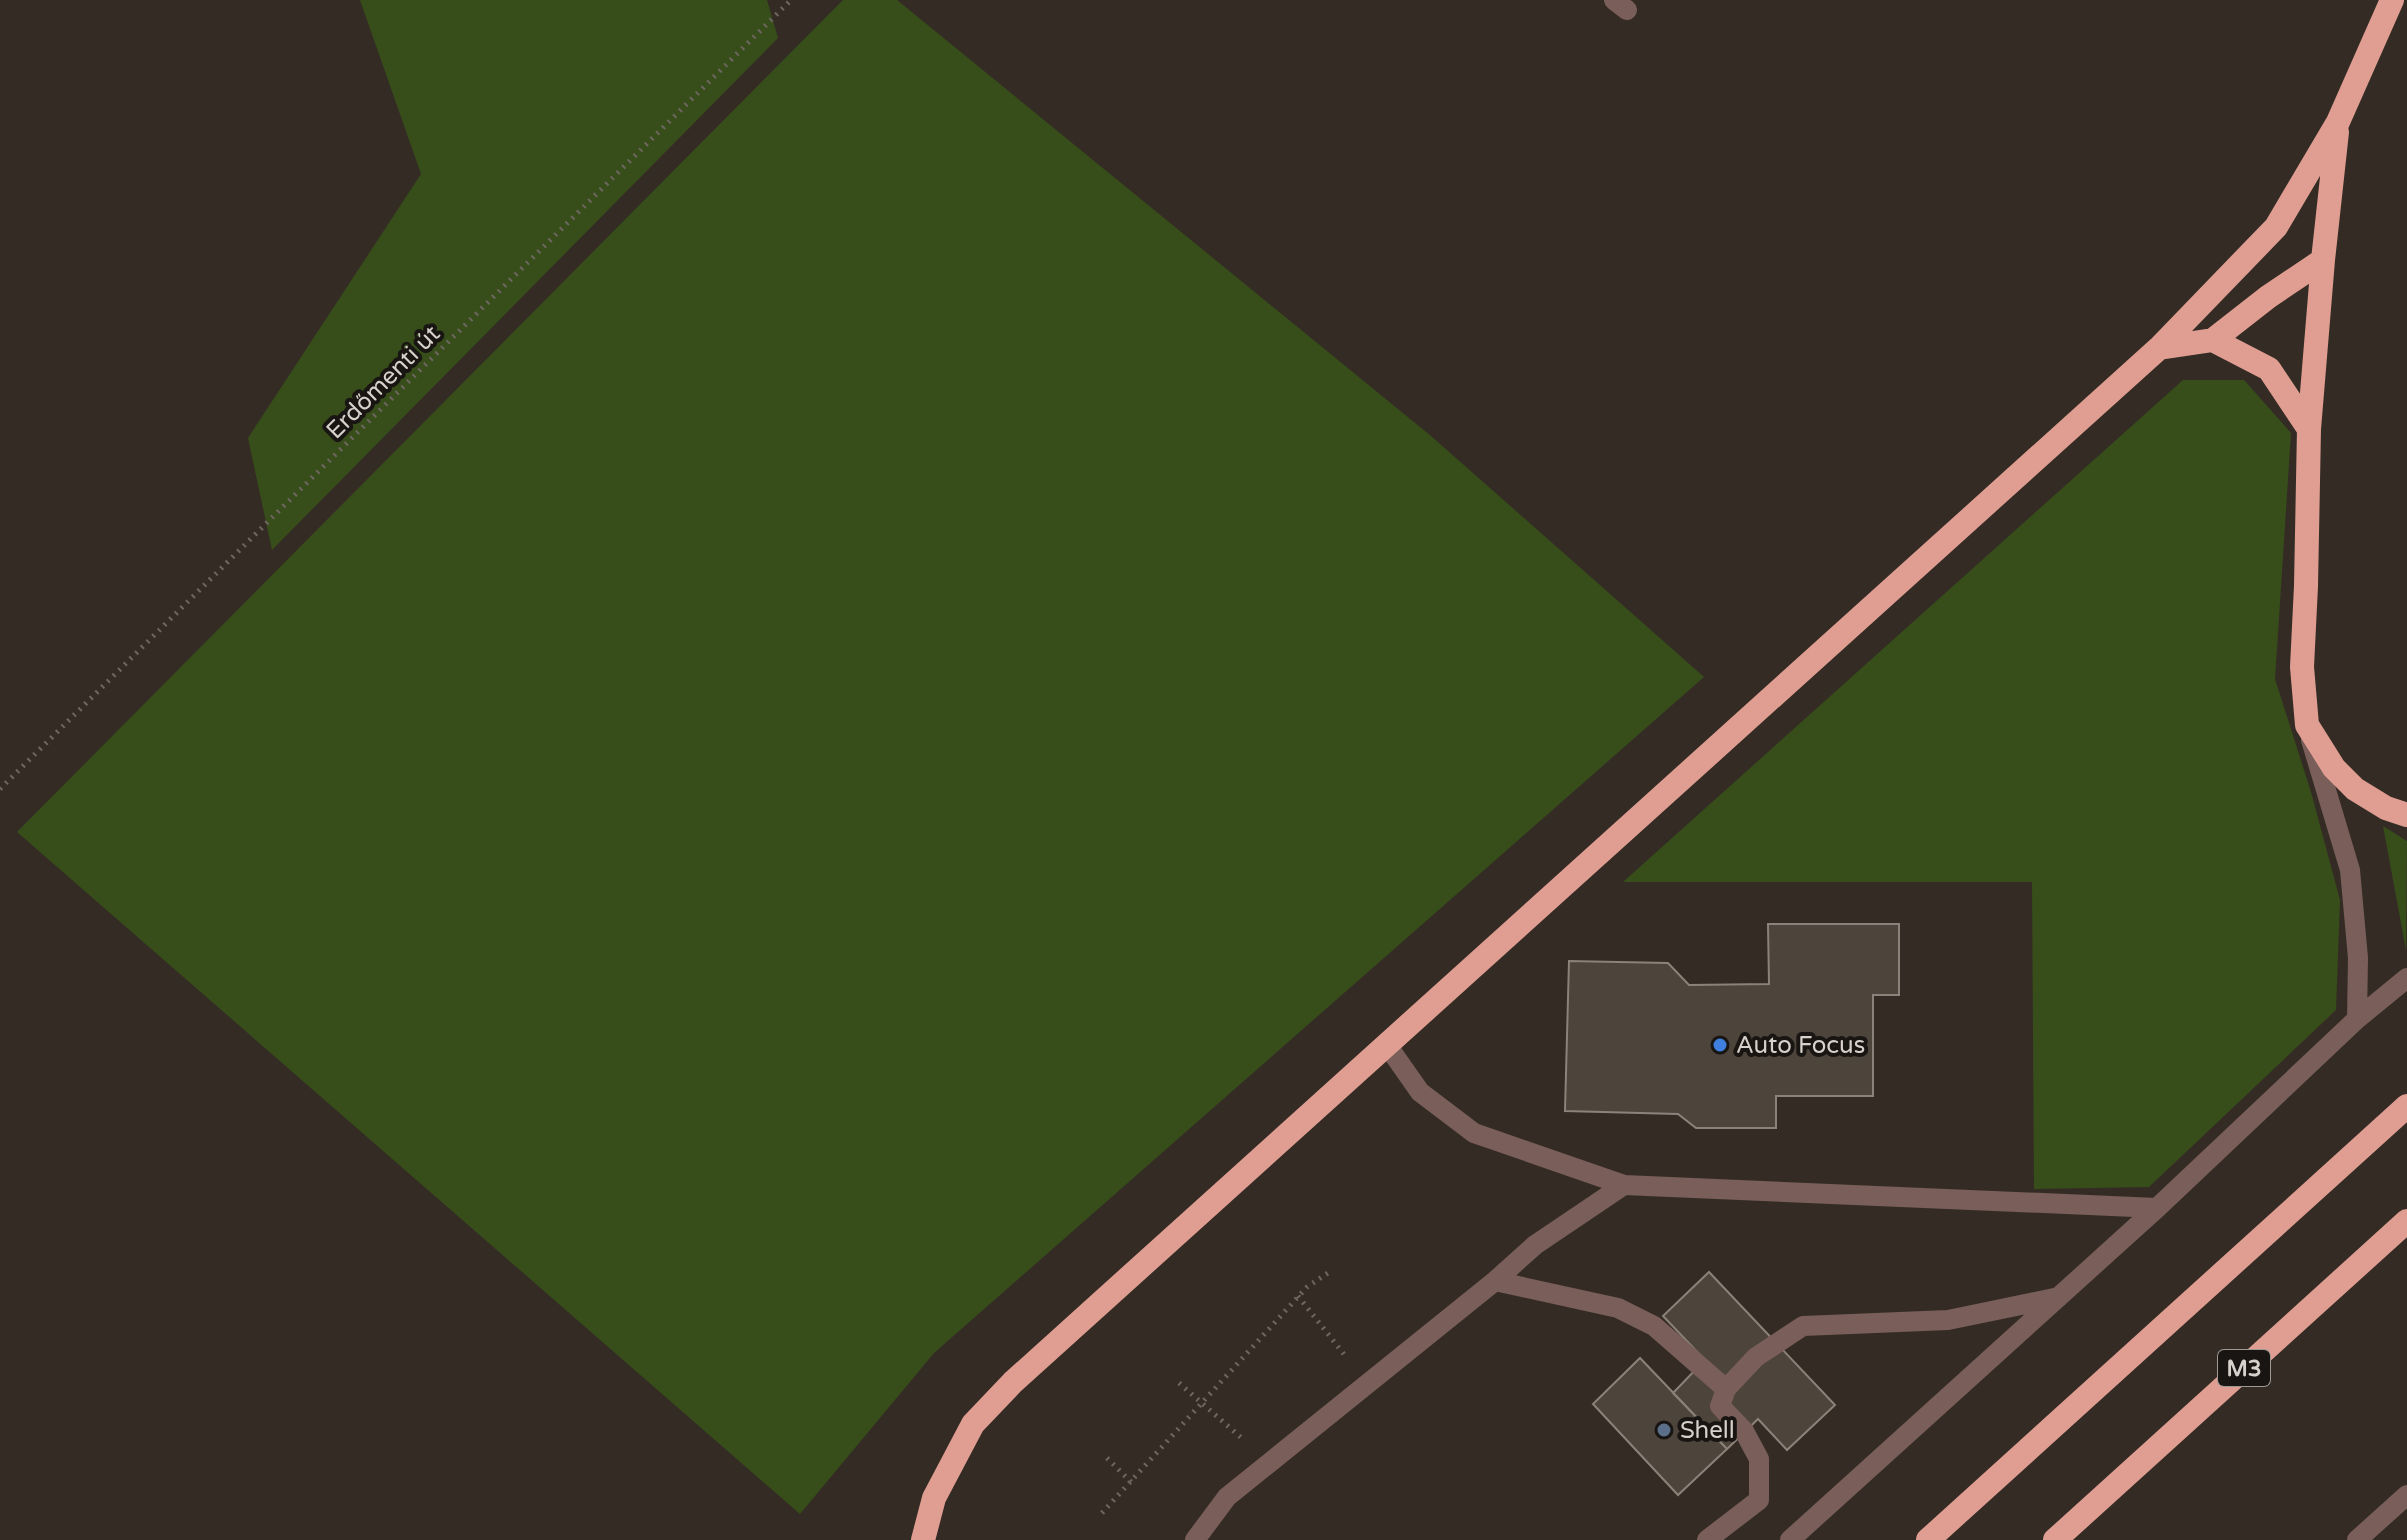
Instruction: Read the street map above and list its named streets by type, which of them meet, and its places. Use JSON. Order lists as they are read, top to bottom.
{
  "streets": {
    "highway": ["M3"],
    "path": ["Erdőmenti út"]
  },
  "places": ["Auto Focus", "Shell"]
}
